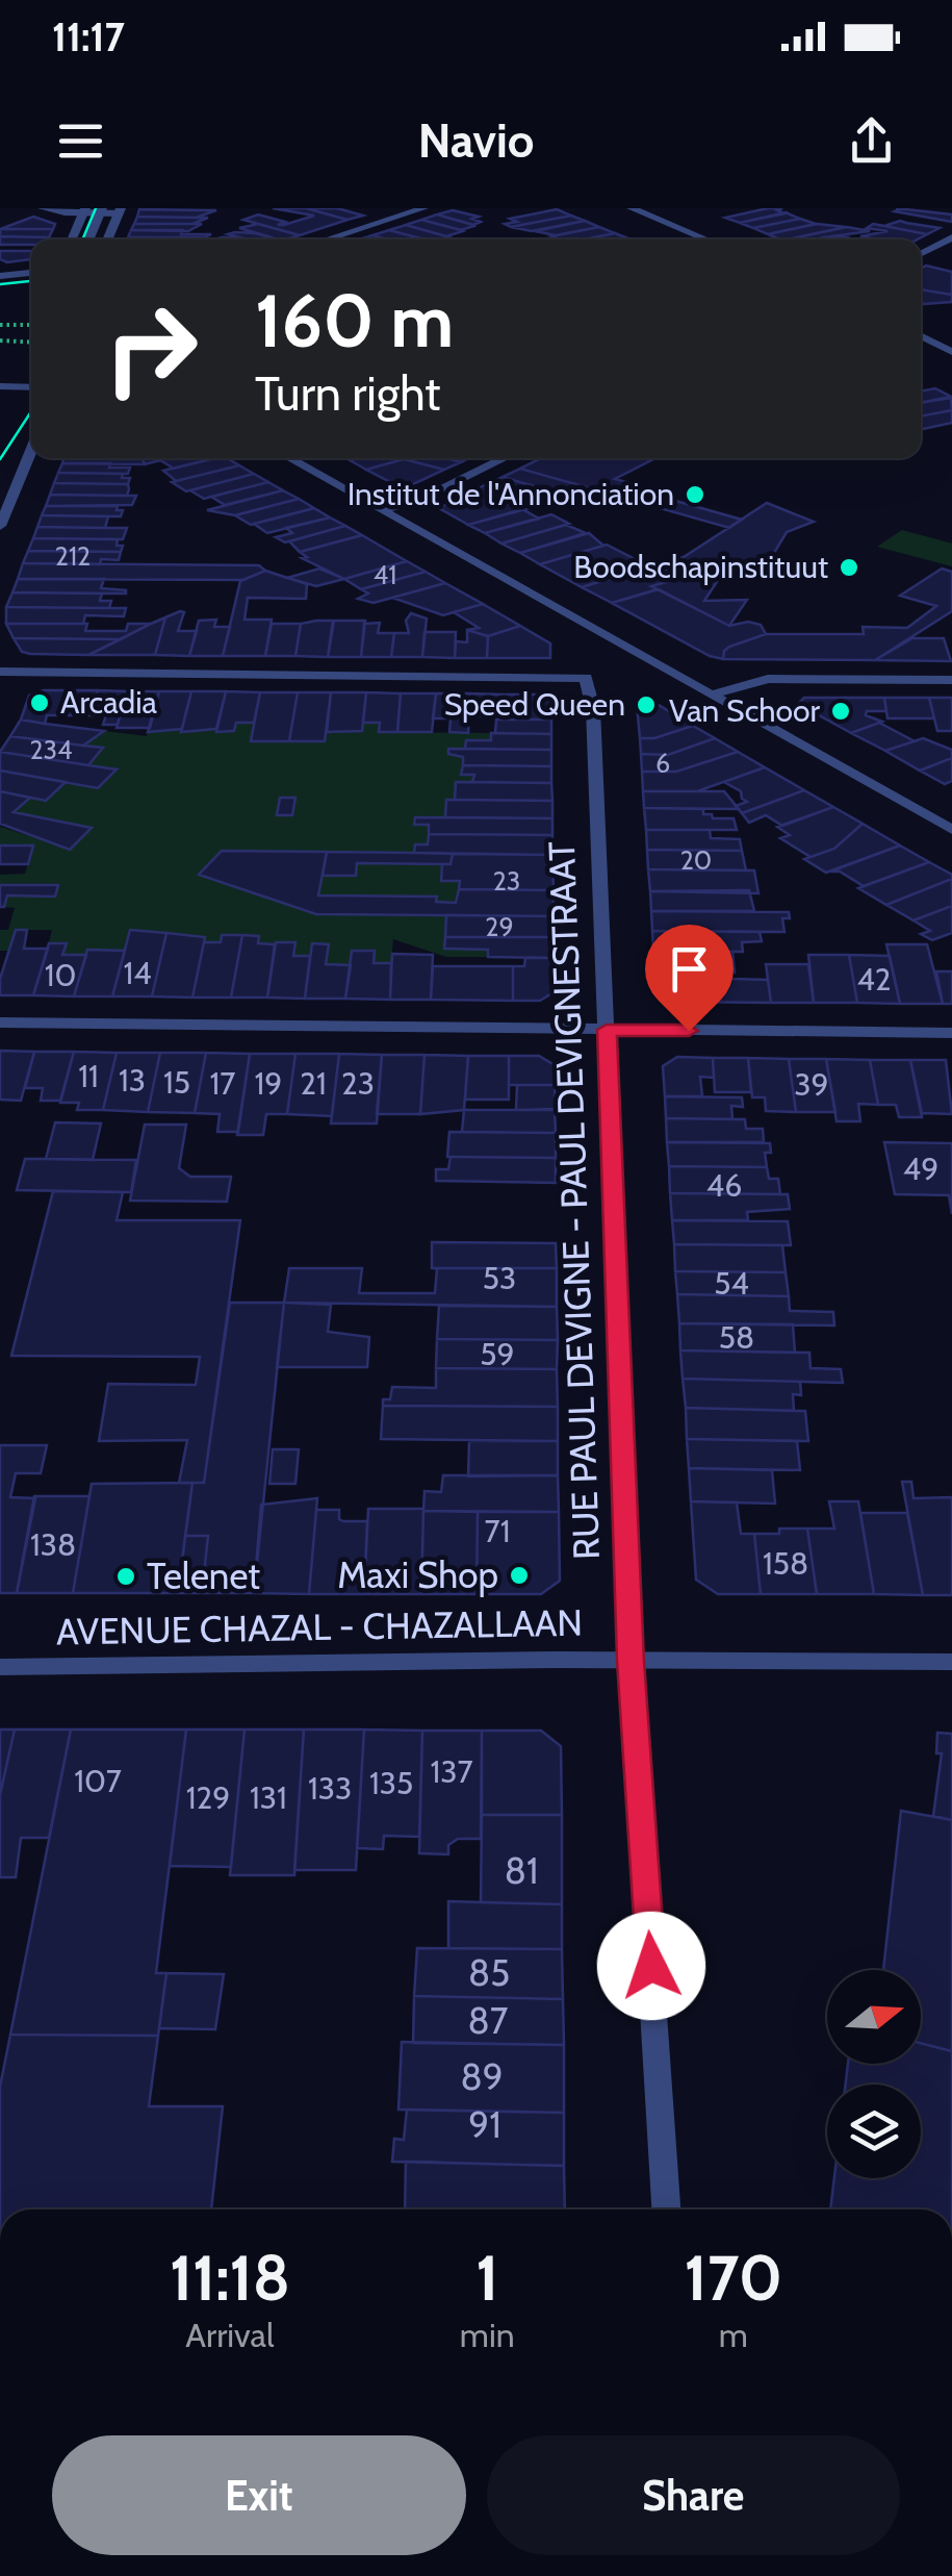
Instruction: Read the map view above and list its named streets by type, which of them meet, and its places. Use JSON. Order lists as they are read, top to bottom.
{
  "streets": {
    "street": ["RUE PAUL DEVIGNE - PAUL DEVIGNESTRAAT", "AVENUE CHAZAL - CHAZALLAAN"]
  },
  "crossings": [
    ["RUE PAUL DEVIGNE - PAUL DEVIGNESTRAAT", "AVENUE CHAZAL - CHAZALLAAN"]
  ],
  "places": [
    "Institut de l'Annonciation",
    "Boodschapinstituut",
    "Arcadia",
    "Speed Queen",
    "Van Schoor",
    "Maxi Shop",
    "Telenet"
  ],
  "house_numbers": [
    "212",
    "41",
    "234",
    "6",
    "20",
    "23",
    "29",
    "14",
    "10",
    "42",
    "11",
    "13",
    "15",
    "17",
    "19",
    "21",
    "23",
    "39",
    "49",
    "46",
    "53",
    "54",
    "58",
    "59",
    "71",
    "138",
    "158",
    "137",
    "107",
    "135",
    "133",
    "129",
    "131",
    "81",
    "85",
    "87",
    "89",
    "91"
  ],
  "north": "right",
  "page": {
    "status": "11:17",
    "header": "Navio",
    "turn": ["160 m", "Turn right"],
    "eta": [
      "11:18",
      "Arrival",
      "1",
      "min",
      "170",
      "m"
    ],
    "buttons": ["Exit", "Share"]
  }
}
